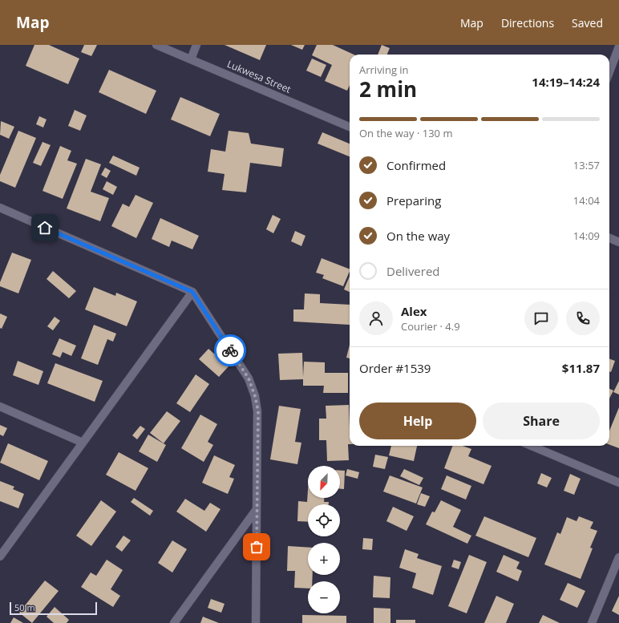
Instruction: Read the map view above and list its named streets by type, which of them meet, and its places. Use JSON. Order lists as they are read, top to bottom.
{
  "streets": {
    "street": ["Lukwesa Street"]
  },
  "scale_bar": "50 m",
  "north": "bottom left",
  "page": {
    "header": "Map",
    "nav": ["Map", "Directions", "Saved"],
    "heading": ["2 min", "Arriving in", "14:19–14:24"],
    "panel": [
      "Alex",
      "Courier · 4.9",
      "Order #1539",
      "$11.87"
    ],
    "bar": "On the way · 130 m",
    "list": [
      ["Confirmed", "13:57"],
      ["Preparing", "14:04"],
      ["On the way", "14:09"],
      "Delivered"
    ],
    "buttons": ["Help", "Share"],
    "map_buttons": ["+", "−"],
    "scale": "50 m"
  }
}
